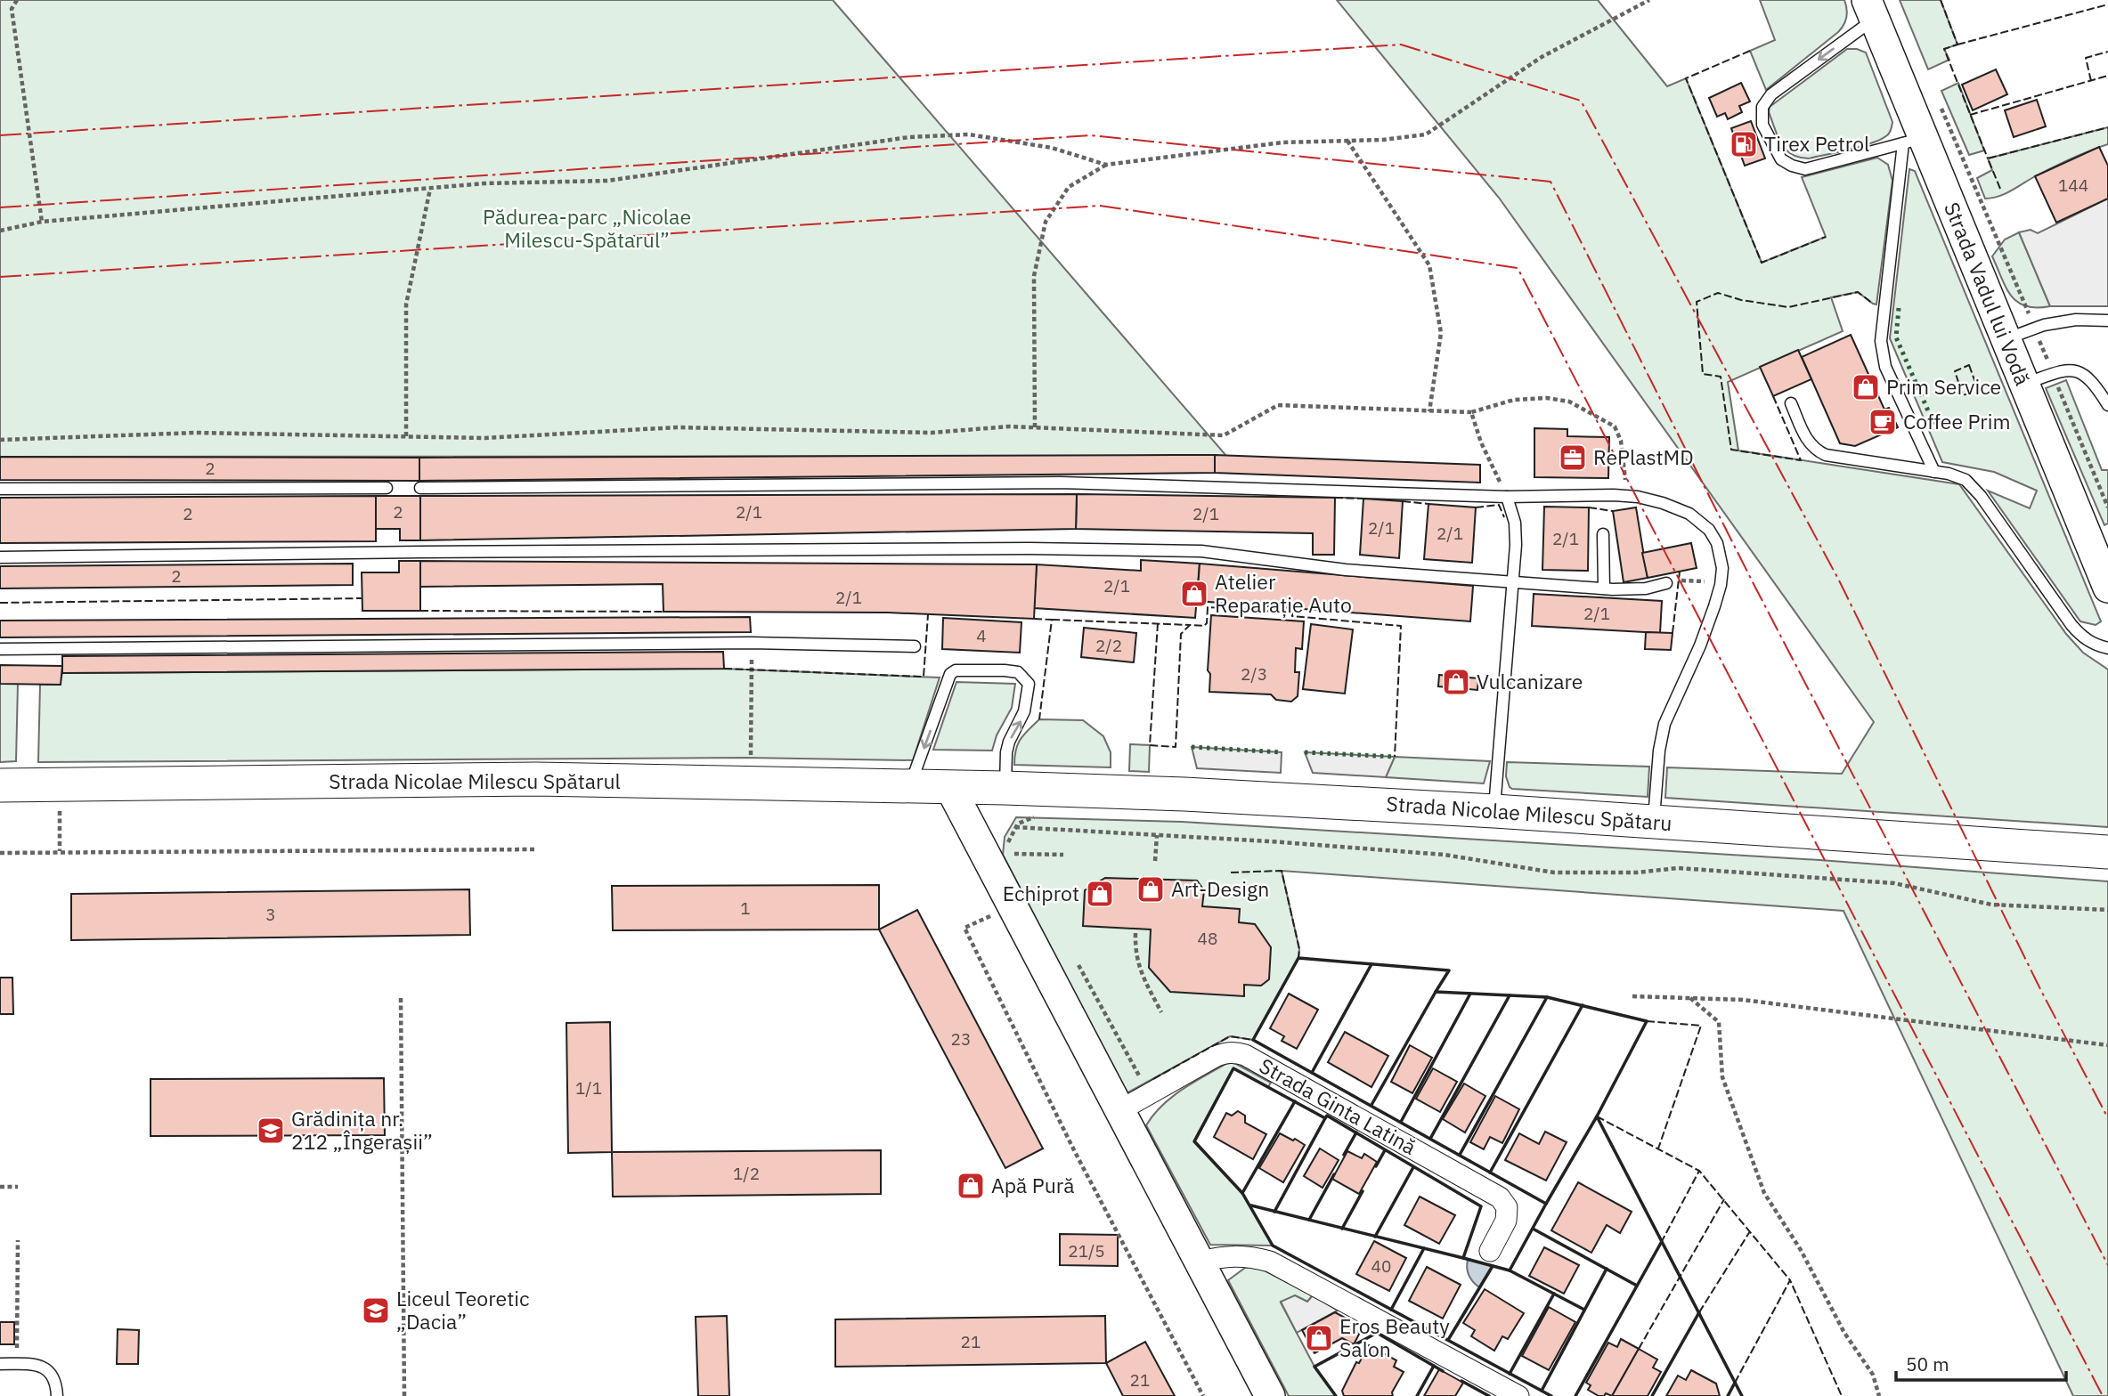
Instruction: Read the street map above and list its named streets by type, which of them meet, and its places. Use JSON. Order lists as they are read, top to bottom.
{
  "streets": {
    "main road": ["Strada Nicolae Milescu Spătarul", "Strada Nicolae Milescu Spătaru"],
    "street": ["Strada Vadul lui Vodă", "Strada Ginta Latină"]
  },
  "crossings": [
    ["Strada Nicolae Milescu Spătarul", "Strada Nicolae Milescu Spătaru"]
  ],
  "parks": ["Pădurea-parc „Nicolae Milescu-Spătarul”"],
  "places": {
    "fuel station": ["Tirex Petrol"],
    "shop": [
      "Prim Service",
      "Atelier Reparație Auto",
      "Vulcanizare",
      "Art-Design",
      "Echiprot",
      "Apă Pură",
      "Eros Beauty Salon"
    ],
    "cafe": ["Coffee Prim"],
    "office": ["RePlastMD"],
    "school or university": ["Grădinița nr. 212 „Îngerașii”", "Liceul Teoretic „Dacia”"]
  },
  "house_numbers": [
    "144",
    "2",
    "2",
    "2/1",
    "2",
    "2/1",
    "2/1",
    "2/1",
    "2/1",
    "2",
    "2/1",
    "2/1",
    "2/1",
    "4",
    "2/2",
    "2/3",
    "1",
    "3",
    "48",
    "23",
    "1/1",
    "1/2",
    "21/5",
    "40",
    "21",
    "21"
  ],
  "scale_bar": "50 m"
}
